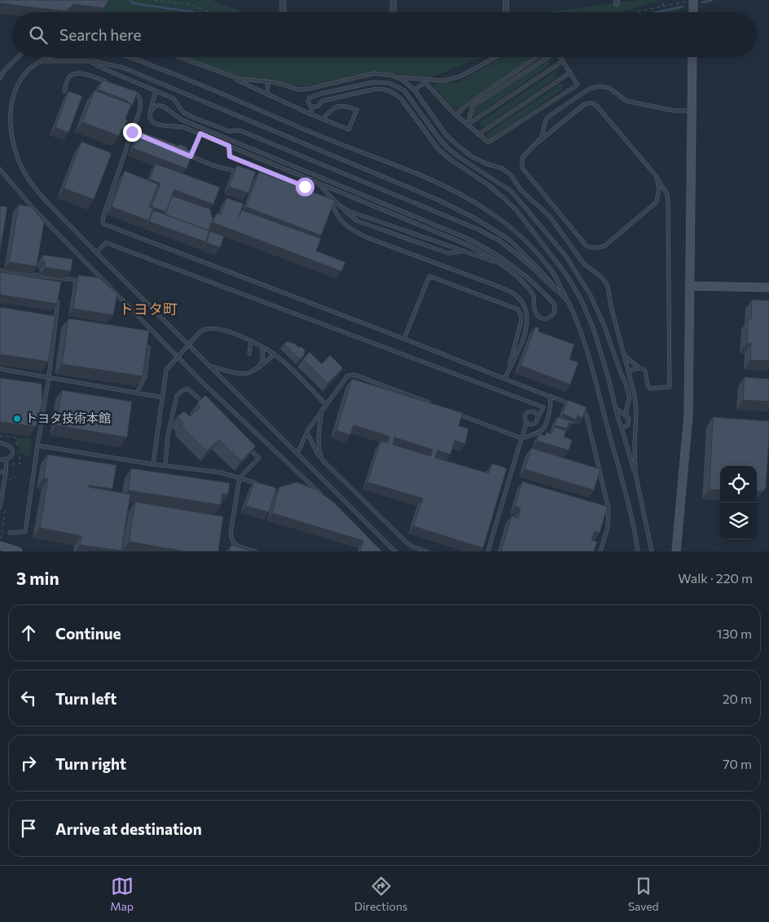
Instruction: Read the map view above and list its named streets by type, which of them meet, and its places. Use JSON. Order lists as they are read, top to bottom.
{
  "districts": ["トヨタ町"],
  "places": ["トヨタ技術本館"],
  "page": {
    "search": "Search here",
    "heading": ["3 min", "Walk · 220 m"],
    "list": [
      ["Continue", "130 m"],
      ["Turn left", "20 m"],
      ["Turn right", "70 m"],
      "Arrive at destination"
    ],
    "nav": ["Map", "Directions", "Saved"]
  }
}
